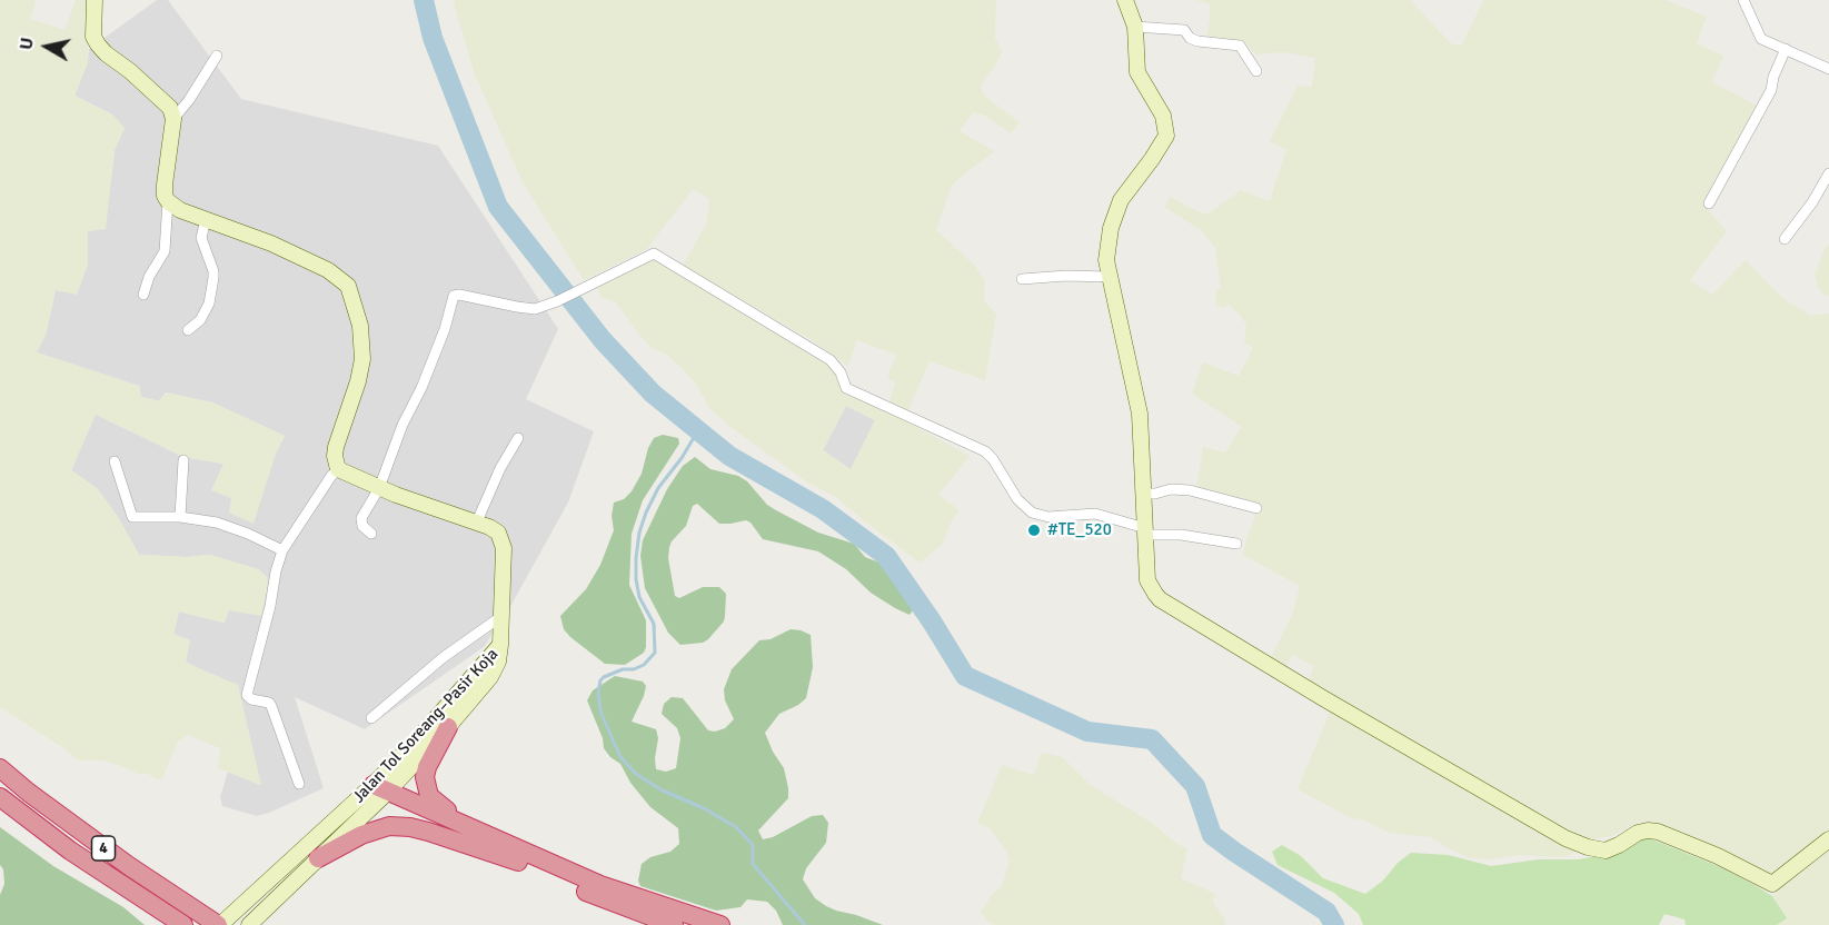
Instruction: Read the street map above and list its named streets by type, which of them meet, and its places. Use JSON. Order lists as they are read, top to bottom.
{
  "streets": {
    "highway": ["4"],
    "street": ["Jalan Tol Soreang–Pasir Koja"]
  },
  "crossings": [
    ["Jalan Tol Soreang–Pasir Koja", "4"]
  ],
  "places": ["#TE_520"],
  "north": "left"
}
